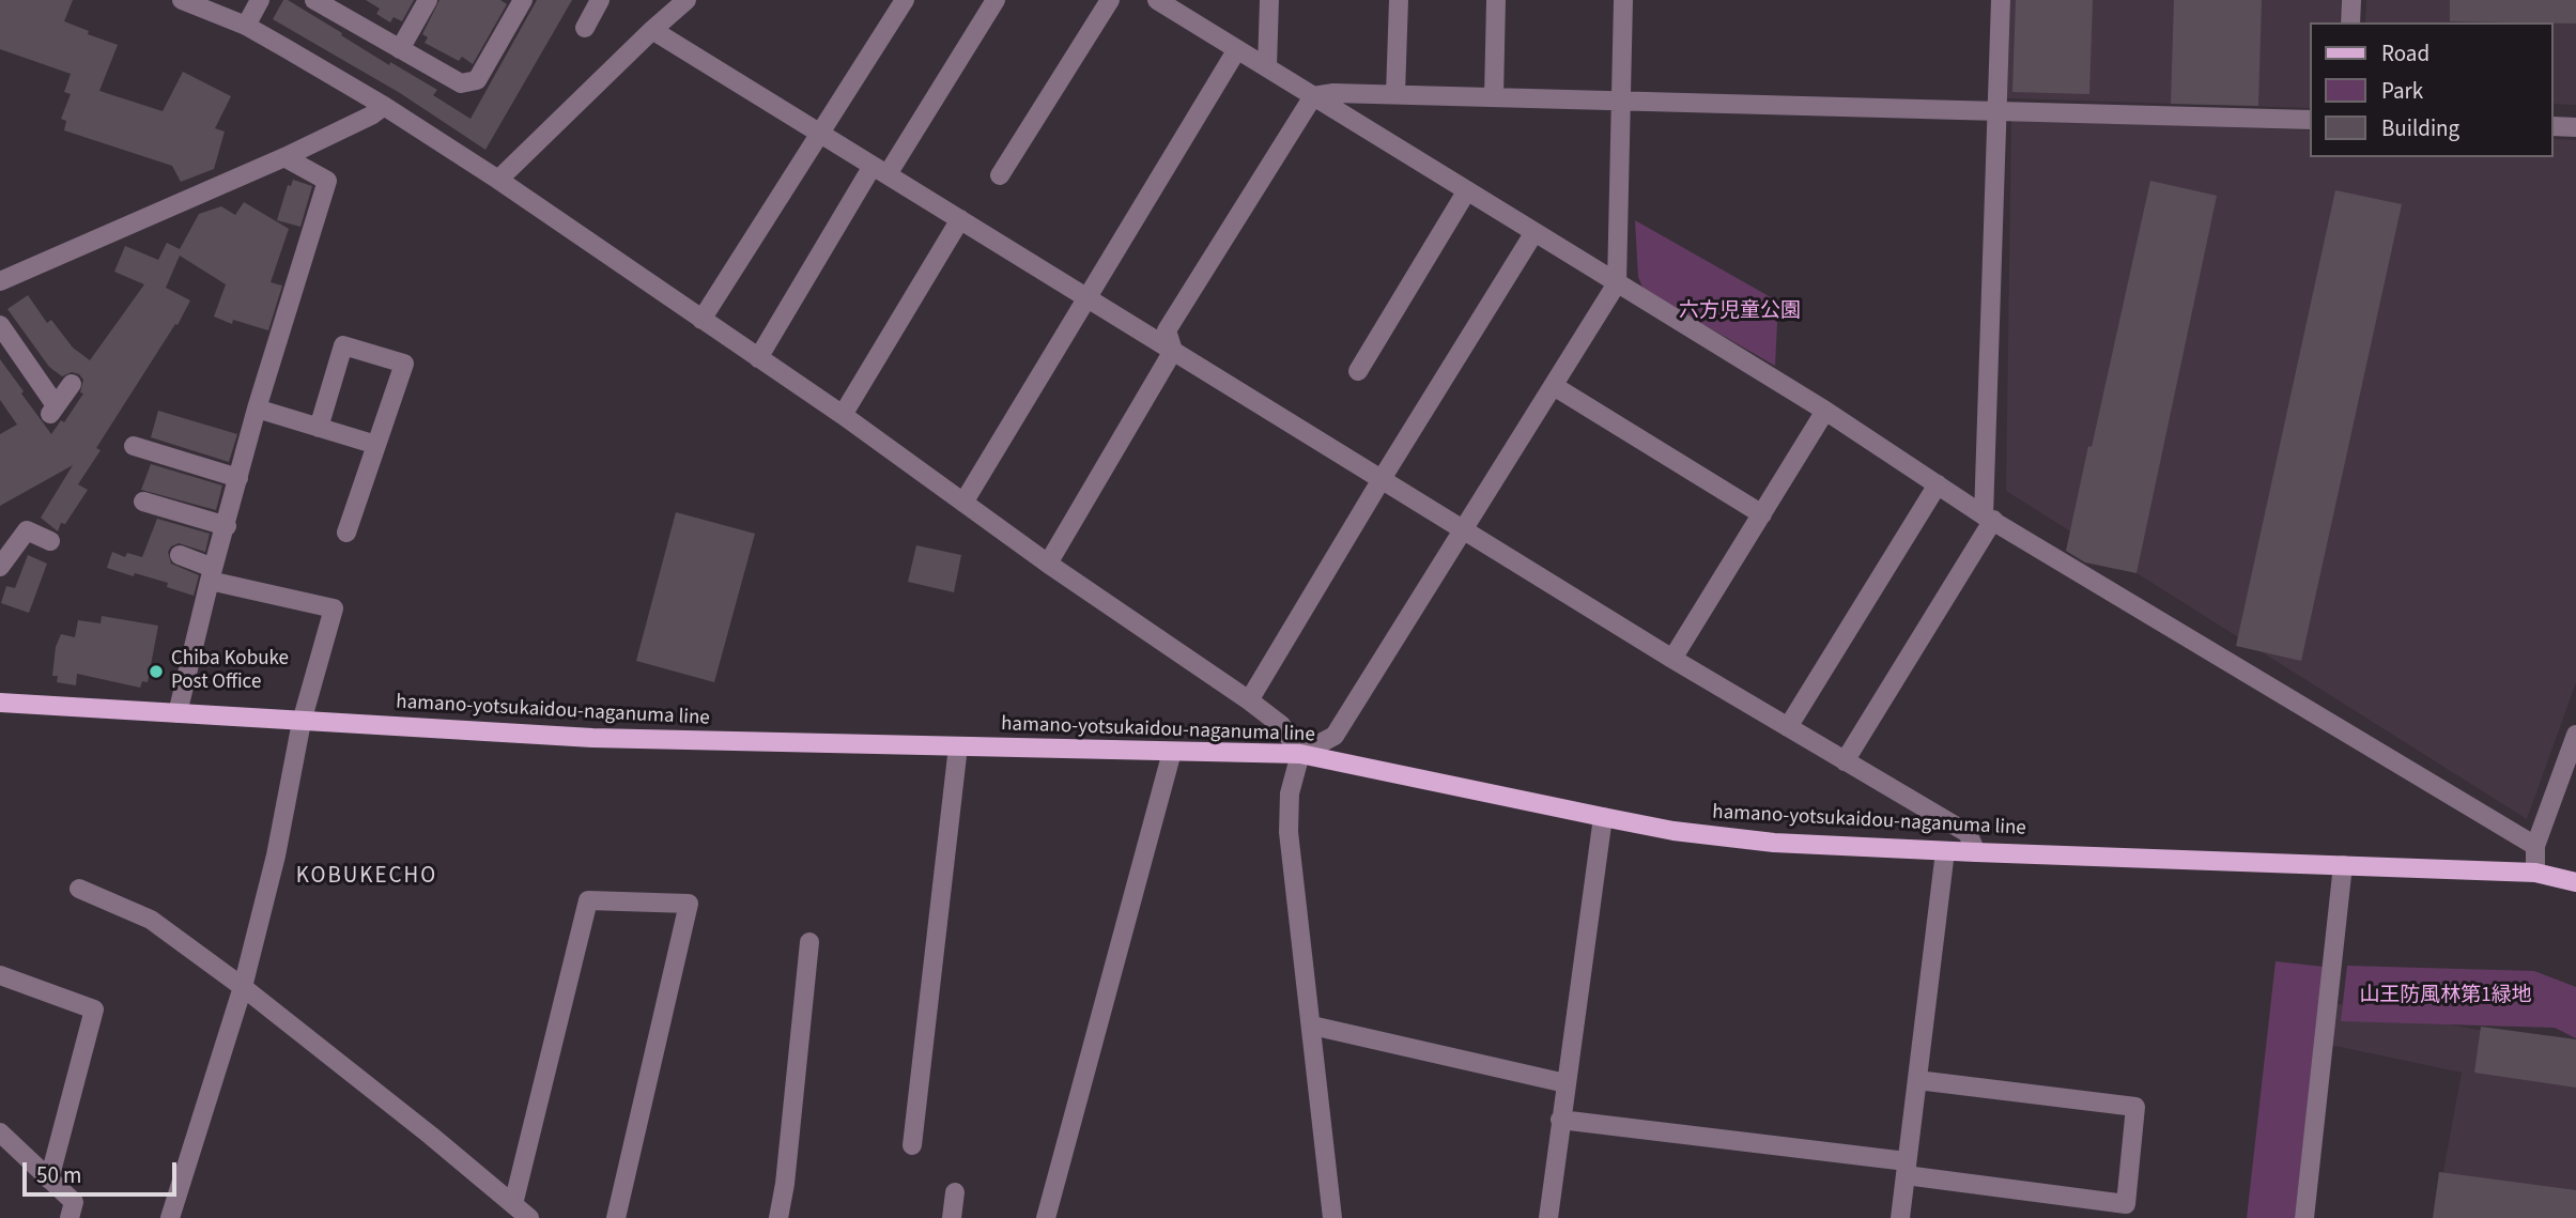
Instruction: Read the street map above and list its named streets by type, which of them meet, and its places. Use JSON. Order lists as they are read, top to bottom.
{
  "streets": {
    "main road": ["hamano-yotsukaidou-naganuma line"]
  },
  "districts": ["KOBUKECHO"],
  "parks": ["六方児童公園", "山王防風林第1緑地"],
  "places": ["Chiba Kobuke Post Office"],
  "legend": ["Road", "Park", "Building"],
  "scale_bar": "50 m"
}
